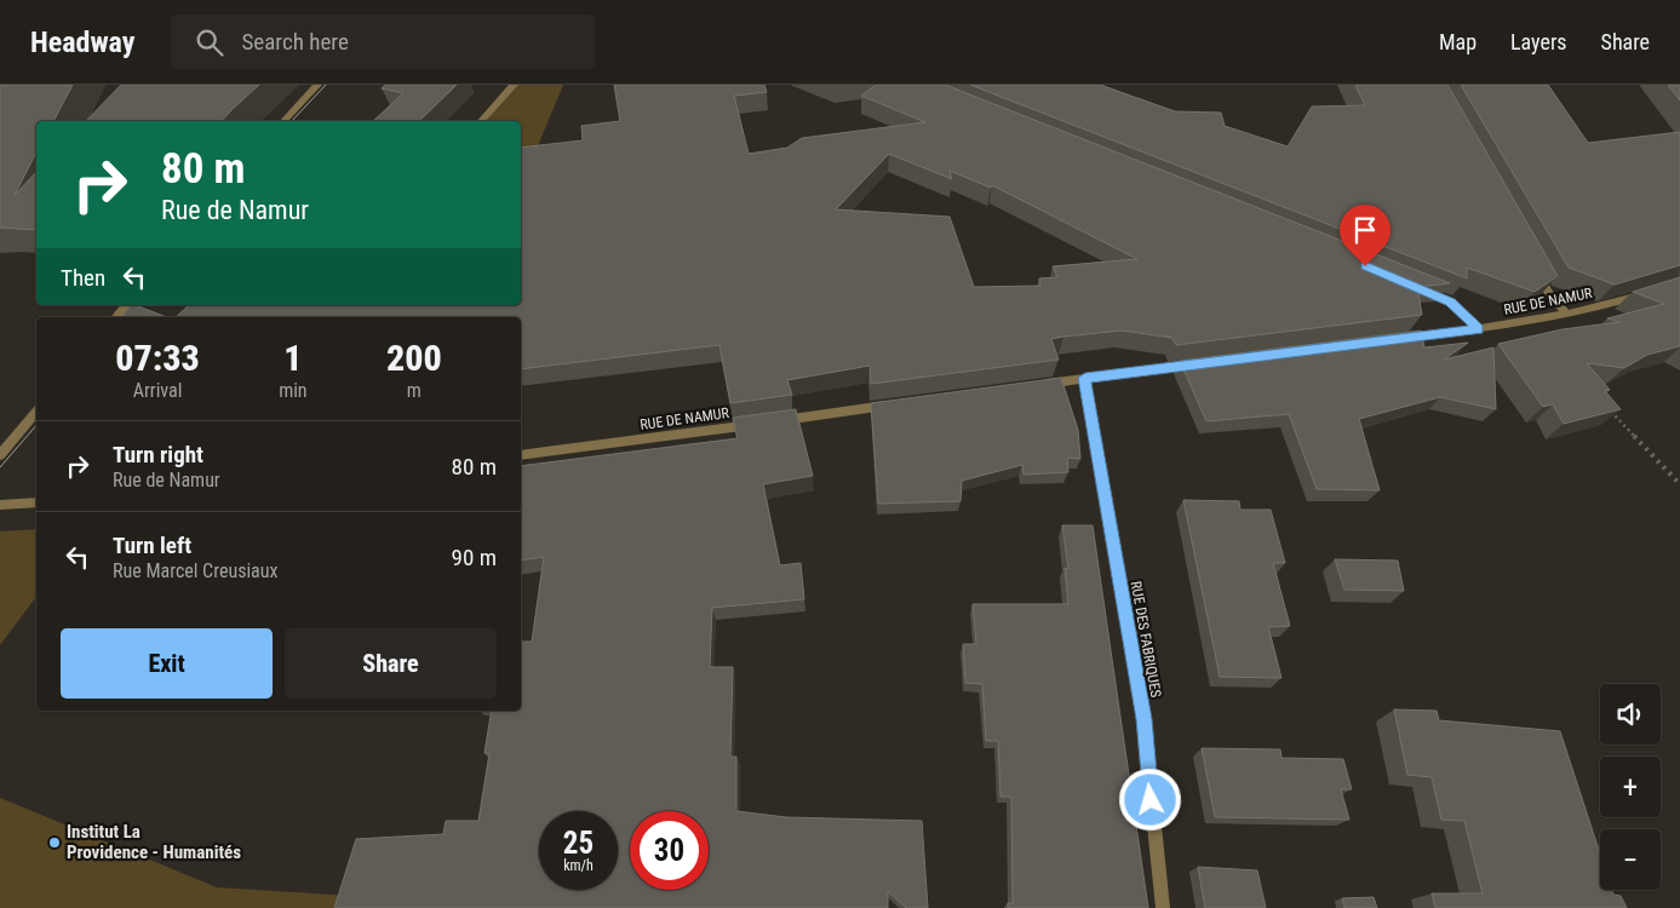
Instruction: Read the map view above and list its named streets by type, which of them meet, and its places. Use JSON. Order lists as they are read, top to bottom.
{
  "streets": {
    "street": ["RUE DE NAMUR", "RUE DES FABRIQUES"]
  },
  "places": ["Institut La Providence - Humanités"],
  "page": {
    "header": "Headway",
    "search": "Search here",
    "nav": ["Map", "Layers", "Share"],
    "turn": ["80 m", "Rue de Namur"],
    "then": "Then",
    "eta": [
      "07:33",
      "Arrival",
      "1",
      "min",
      "200",
      "m"
    ],
    "list": [
      {
        "name": "Turn right",
        "note": "Rue de Namur",
        "value": "80 m"
      },
      {
        "name": "Turn left",
        "note": "Rue Marcel Creusiaux",
        "value": "90 m"
      }
    ],
    "buttons": ["Exit", "Share"],
    "map_buttons": ["+", "−"],
    "speed": "25 km/h",
    "limit": "30"
  }
}
